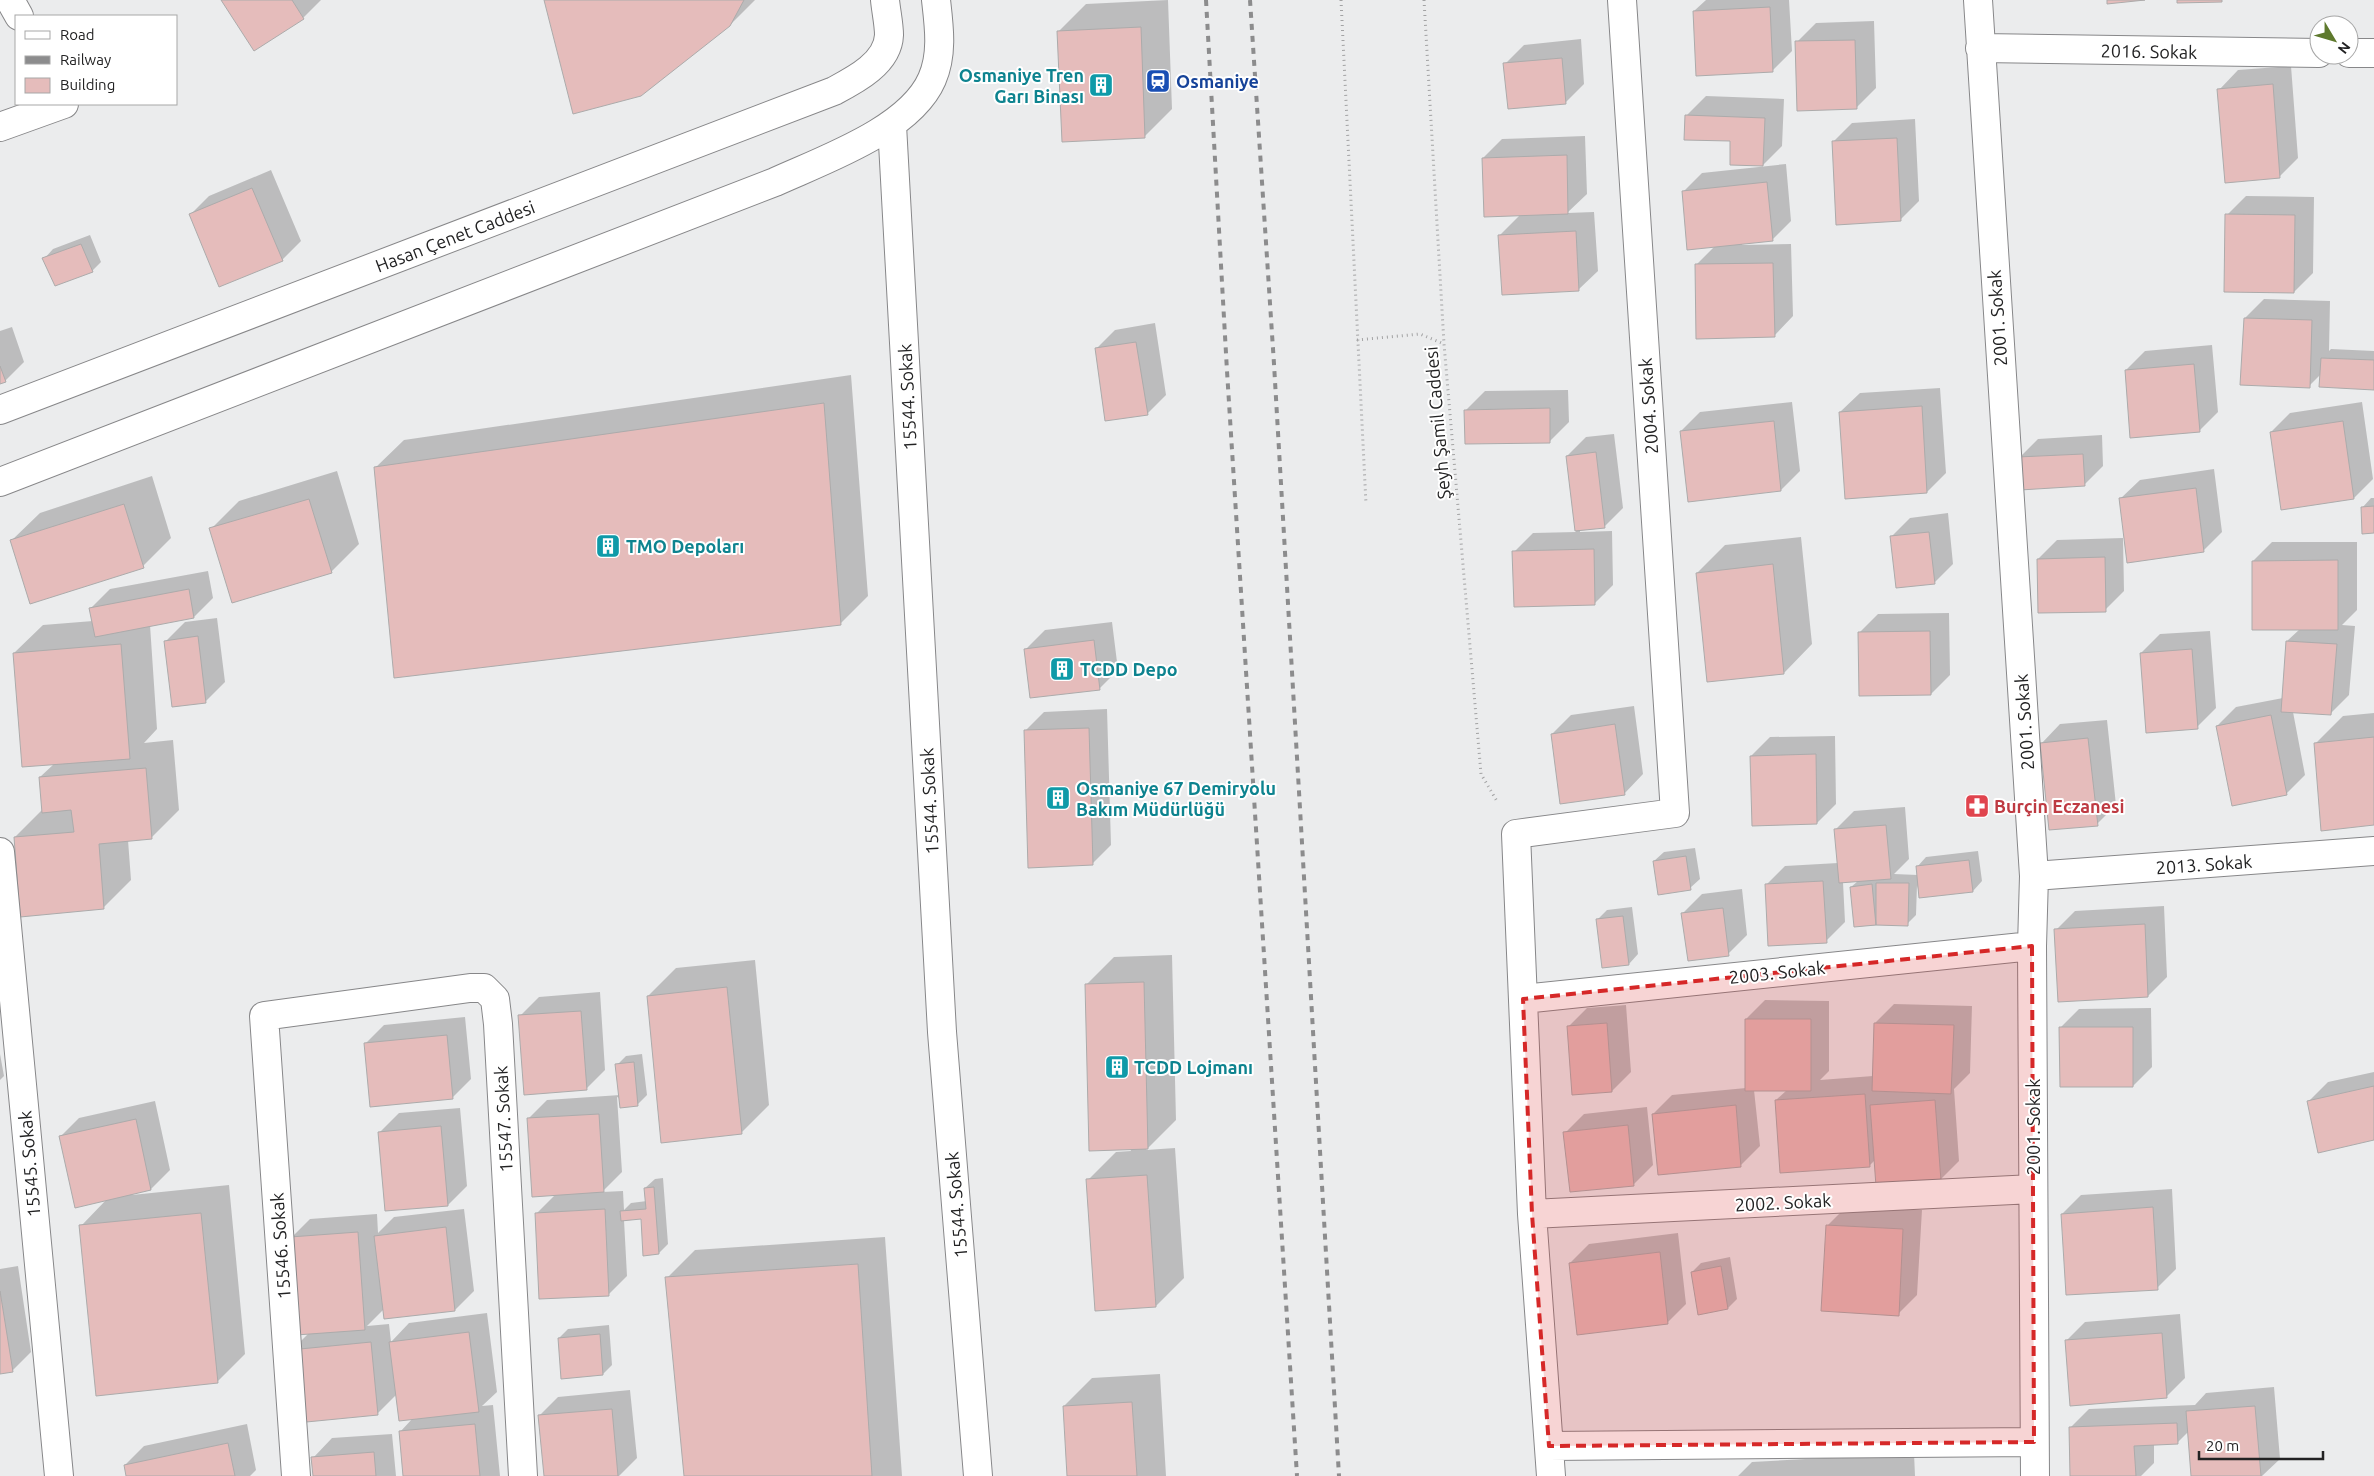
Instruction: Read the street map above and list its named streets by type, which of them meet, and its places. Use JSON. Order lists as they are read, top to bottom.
{
  "streets": {
    "street": [
      "2016. Sokak",
      "Hasan Çenet Caddesi",
      "2001. Sokak",
      "15544. Sokak",
      "2004. Sokak",
      "2013. Sokak",
      "2003. Sokak",
      "15547. Sokak",
      "15545. Sokak",
      "2002. Sokak",
      "15546. Sokak"
    ],
    "path": ["Şeyh Şamil Caddesi"]
  },
  "crossings": [
    ["2016. Sokak", "2001. Sokak"],
    ["2001. Sokak", "2013. Sokak"],
    ["2001. Sokak", "2003. Sokak"],
    ["2001. Sokak", "2002. Sokak"],
    ["2004. Sokak", "Şeyh Şamil Caddesi"],
    ["15547. Sokak", "15546. Sokak"]
  ],
  "places": {
    "station": ["Osmaniye"],
    "building": [
      "Osmaniye Tren Garı Binası",
      "TMO Depoları",
      "TCDD Depo",
      "Osmaniye 67 Demiryolu Bakım Müdürlüğü",
      "TCDD Lojmanı"
    ],
    "pharmacy": ["Burçin Eczanesi"]
  },
  "legend": ["Road", "Railway", "Building"],
  "scale_bar": "20 m",
  "north": "bottom right"
}
